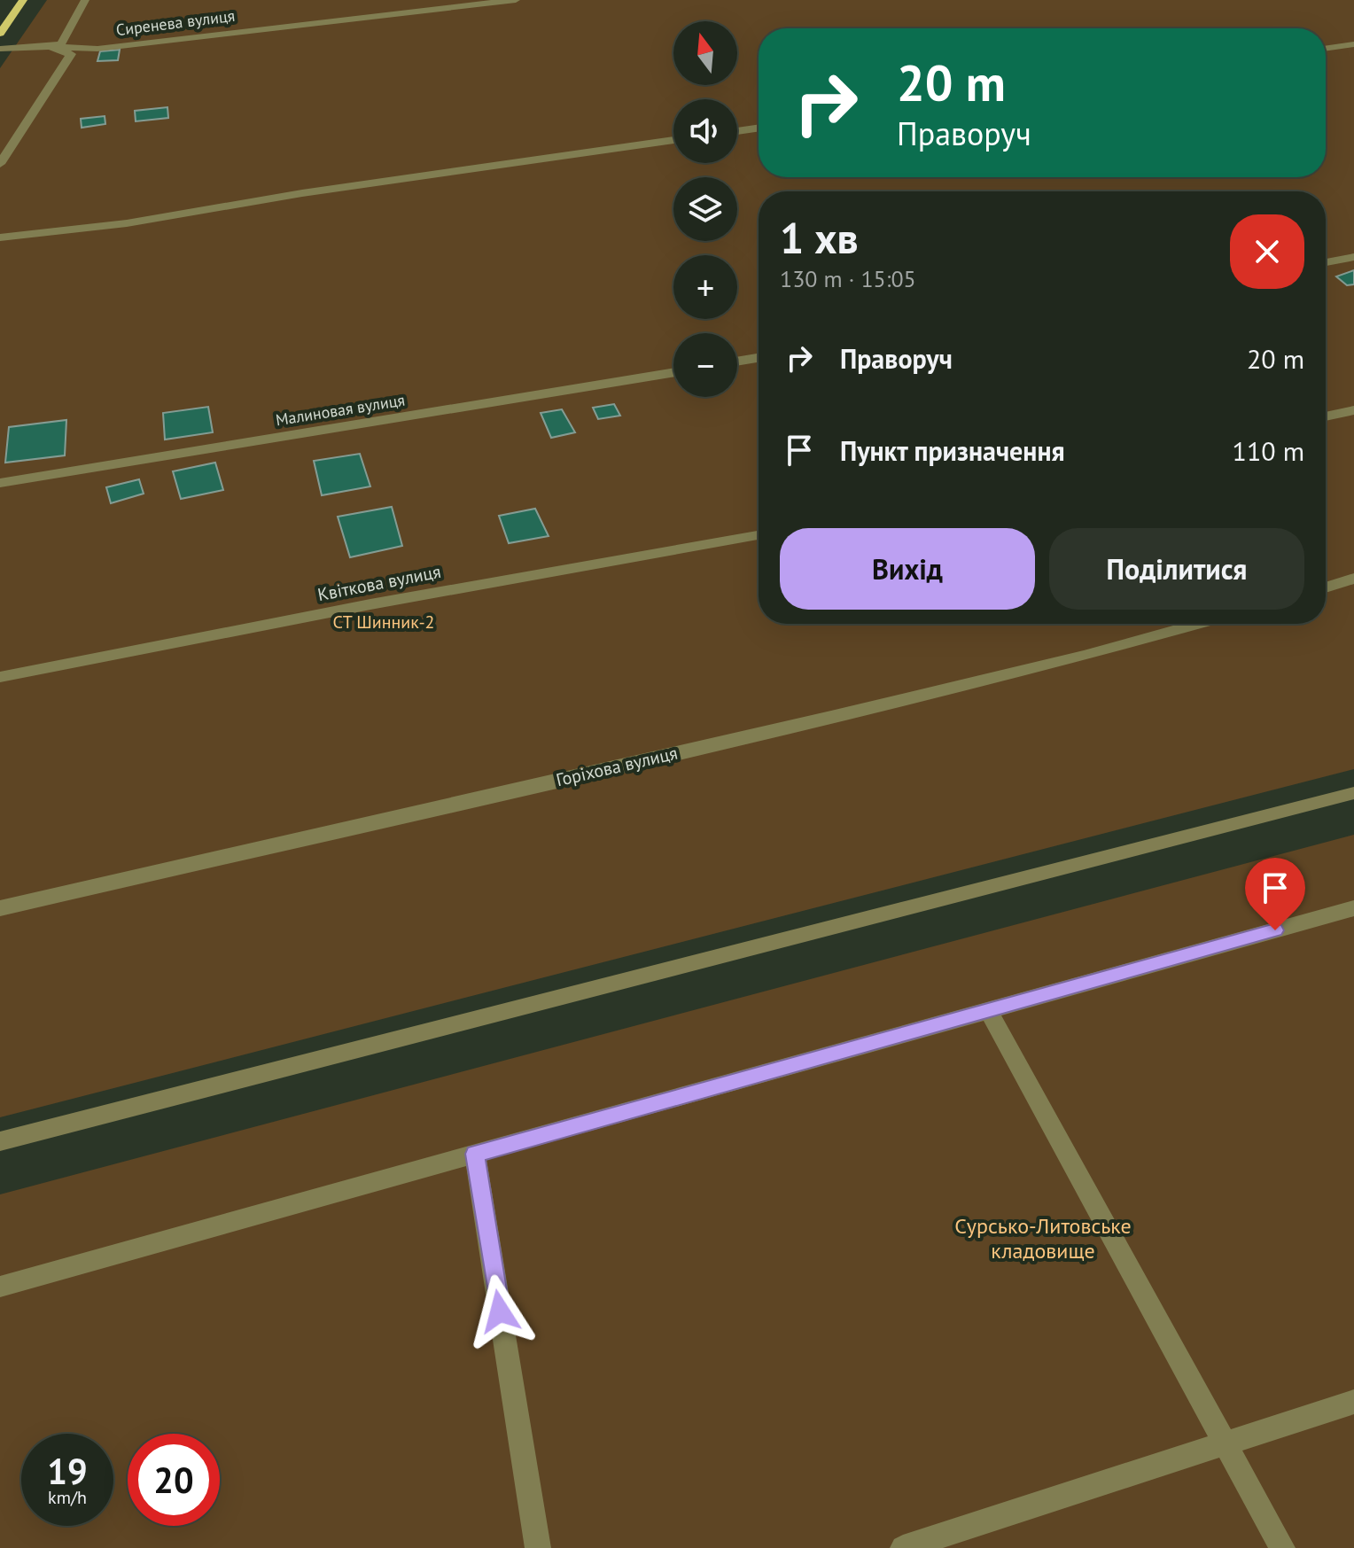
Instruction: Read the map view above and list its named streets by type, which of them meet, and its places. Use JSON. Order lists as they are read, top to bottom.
{
  "streets": {
    "street": [
      "Сиренева вулиця",
      "Малиновая вулиця",
      "Квіткова вулиця",
      "Горіхова вулиця"
    ]
  },
  "parks": ["СТ Шинник-2", "Сурсько-Литовське кладовище"],
  "north": "top",
  "page": {
    "map_buttons": ["+", "−"],
    "turn": ["20 m", "Праворуч"],
    "heading": ["1 хв", "130 m · 15:05"],
    "list": [
      {
        "name": "Праворуч",
        "value": "20 m"
      },
      {
        "name": "Пункт призначення",
        "value": "110 m"
      }
    ],
    "buttons": ["Вихід", "Поділитися"],
    "speed": "19 km/h",
    "limit": "20"
  }
}
